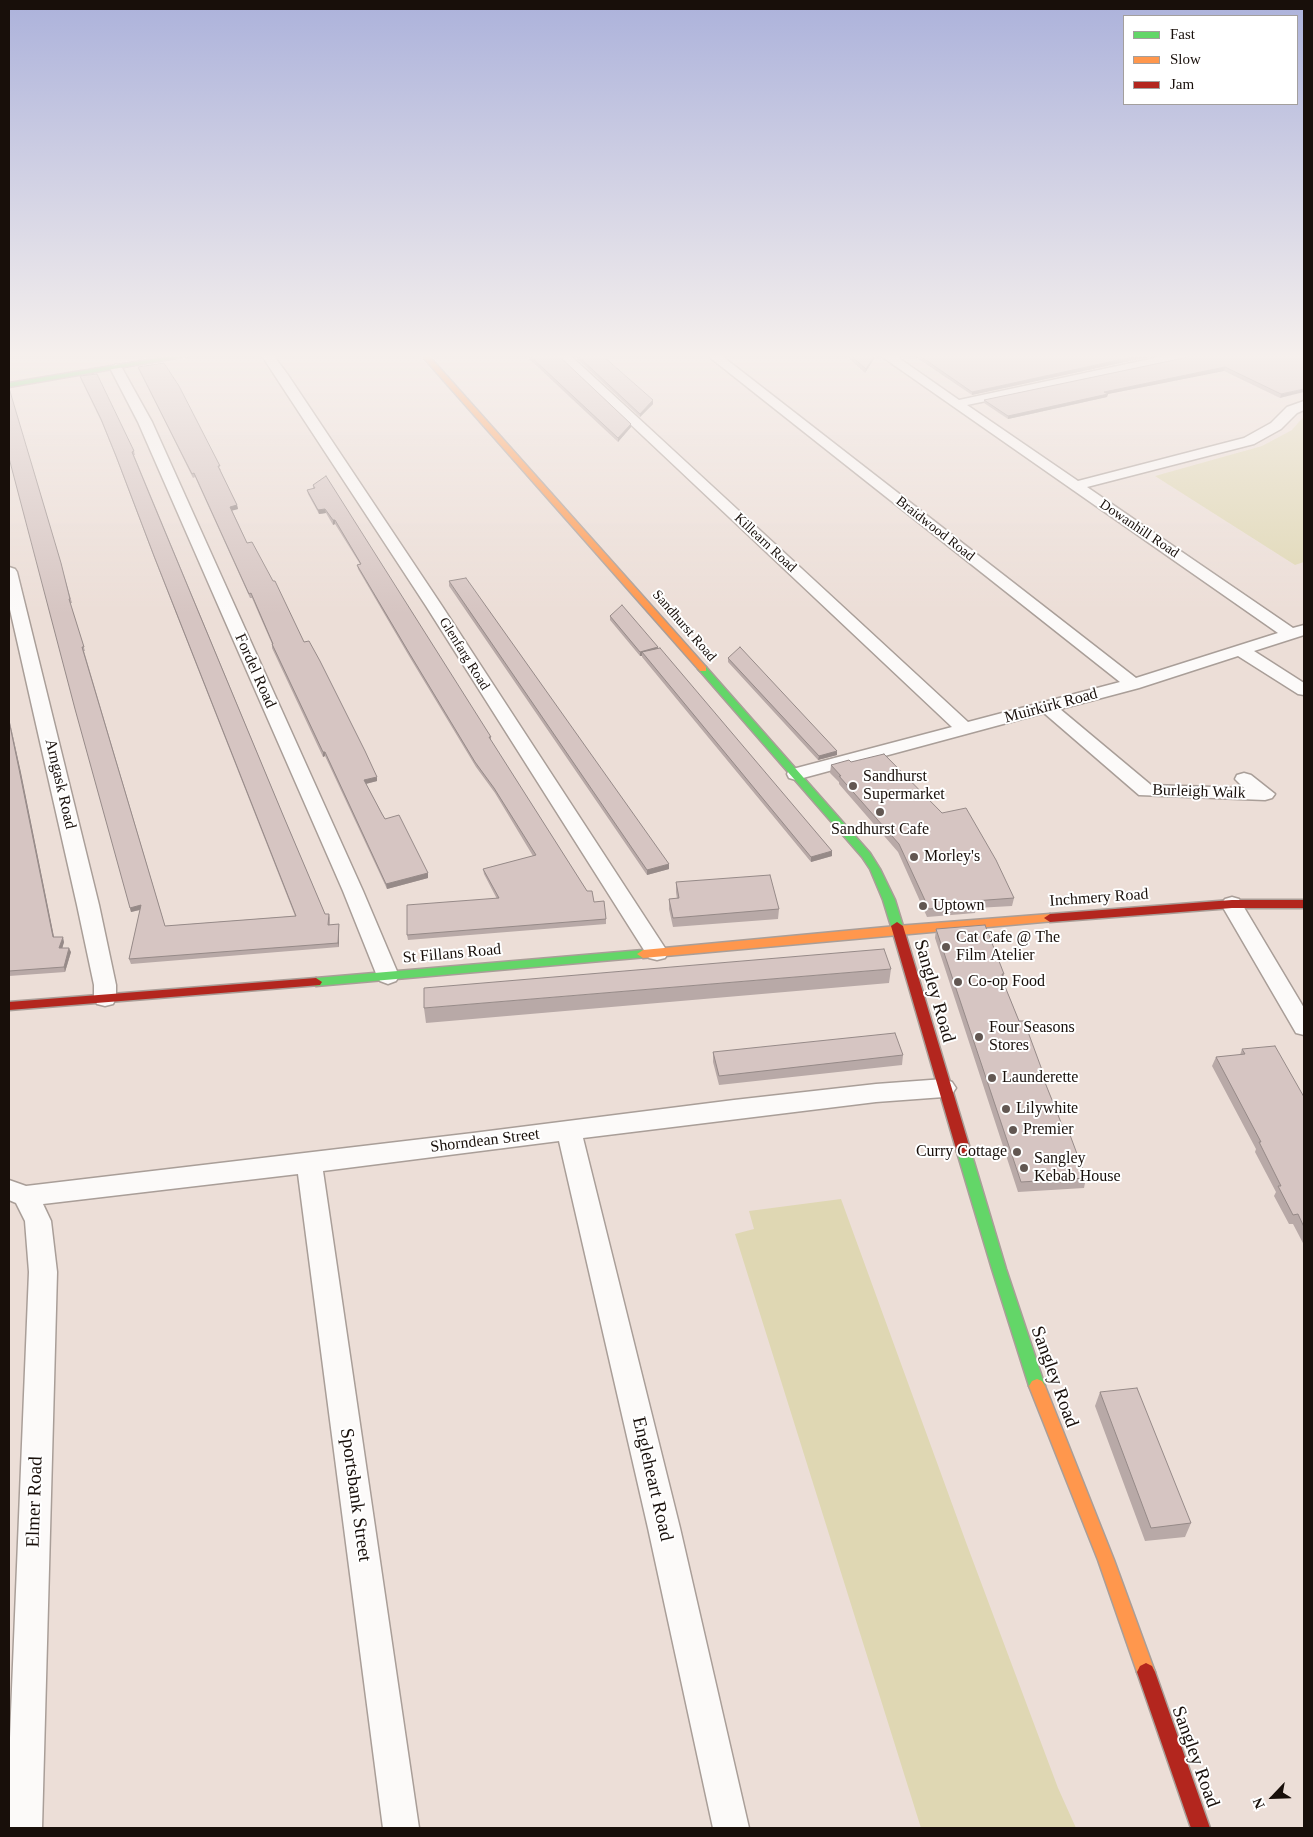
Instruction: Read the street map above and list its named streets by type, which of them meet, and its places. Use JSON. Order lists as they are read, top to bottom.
{
  "streets": {
    "street": [
      "Braidwood Road",
      "Dowanhill Road",
      "Killearn Road",
      "Sandhurst Road",
      "Glenfarg Road",
      "Fordel Road",
      "Muirkirk Road",
      "Arngask Road",
      "Burleigh Walk",
      "Inchmery Road",
      "St Fillans Road",
      "Sangley Road",
      "Shorndean Street",
      "Engleheart Road",
      "Sportsbank Street",
      "Elmer Road"
    ]
  },
  "crossings": [
    ["Braidwood Road", "Muirkirk Road"],
    ["Dowanhill Road", "Muirkirk Road"],
    ["Killearn Road", "Muirkirk Road"],
    ["Sandhurst Road", "Muirkirk Road"],
    ["Sandhurst Road", "Inchmery Road"],
    ["Sandhurst Road", "St Fillans Road"],
    ["Sandhurst Road", "Sangley Road"],
    ["Glenfarg Road", "St Fillans Road"],
    ["Fordel Road", "St Fillans Road"],
    ["Muirkirk Road", "Burleigh Walk"],
    ["Arngask Road", "St Fillans Road"],
    ["Inchmery Road", "St Fillans Road"],
    ["Inchmery Road", "Sangley Road"],
    ["St Fillans Road", "Sangley Road"],
    ["Sangley Road", "Shorndean Street"],
    ["Shorndean Street", "Engleheart Road"],
    ["Shorndean Street", "Sportsbank Street"],
    ["Shorndean Street", "Elmer Road"]
  ],
  "places": [
    "Sandhurst Supermarket",
    "Sandhurst Cafe",
    "Morley's",
    "Uptown",
    "Cat Cafe @ The Film Atelier",
    "Co-op Food",
    "Four Seasons Stores",
    "Launderette",
    "Lilywhite",
    "Premier",
    "Curry Cottage",
    "Sangley Kebab House"
  ],
  "legend": ["Fast", "Slow", "Jam"],
  "north": "bottom left"
}
